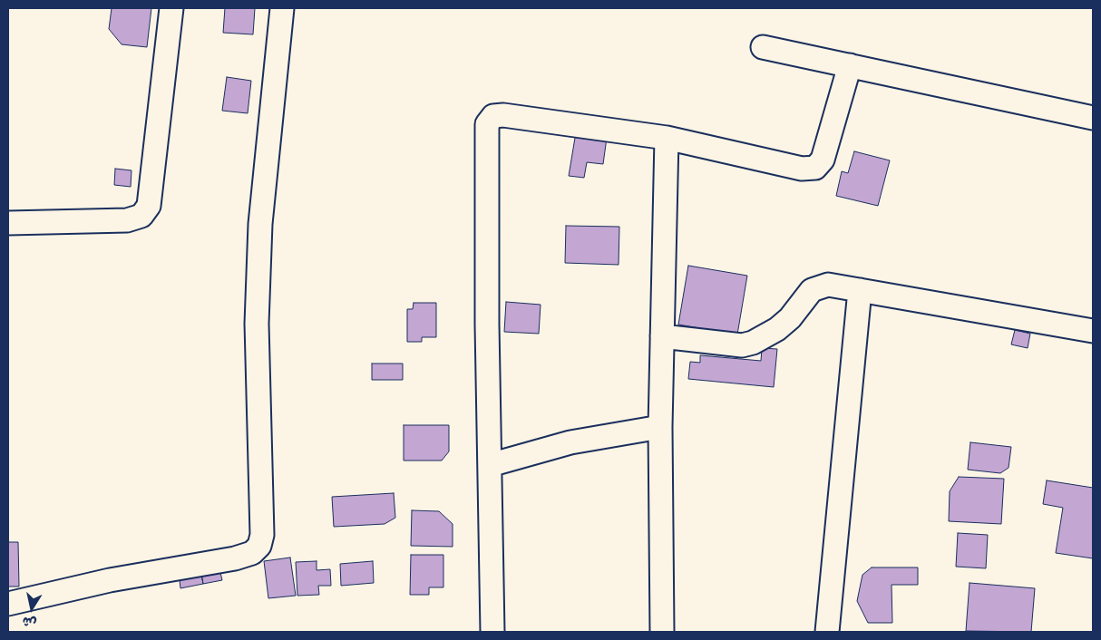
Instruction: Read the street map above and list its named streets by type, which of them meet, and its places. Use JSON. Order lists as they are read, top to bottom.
{
  "north": "bottom"
}
